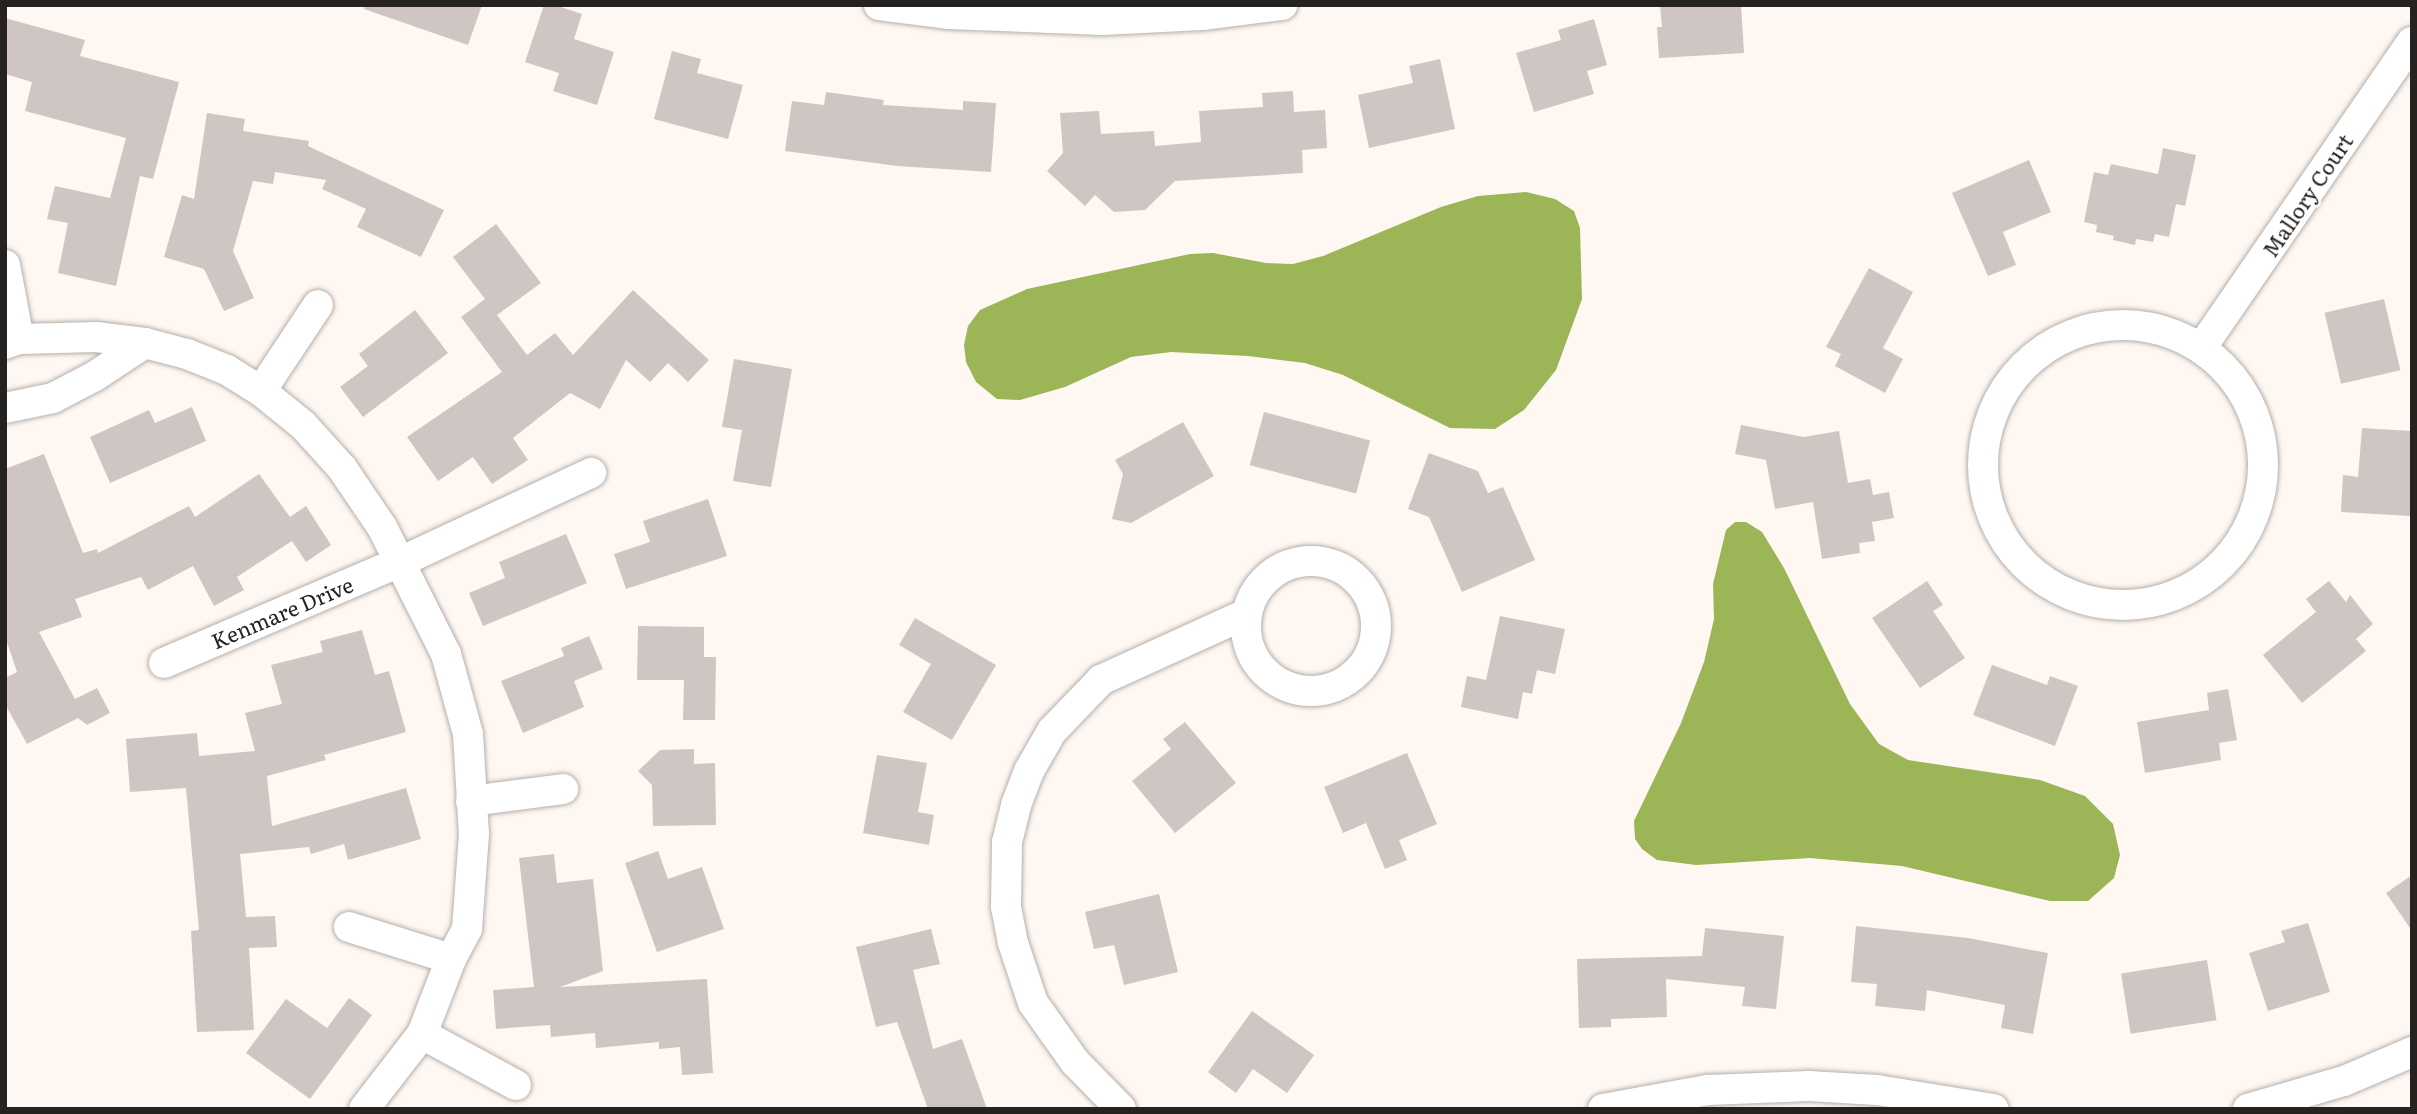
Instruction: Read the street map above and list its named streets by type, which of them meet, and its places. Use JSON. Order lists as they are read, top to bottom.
{
  "streets": {
    "street": ["Mallory Court", "Kenmare Drive"]
  }
}
